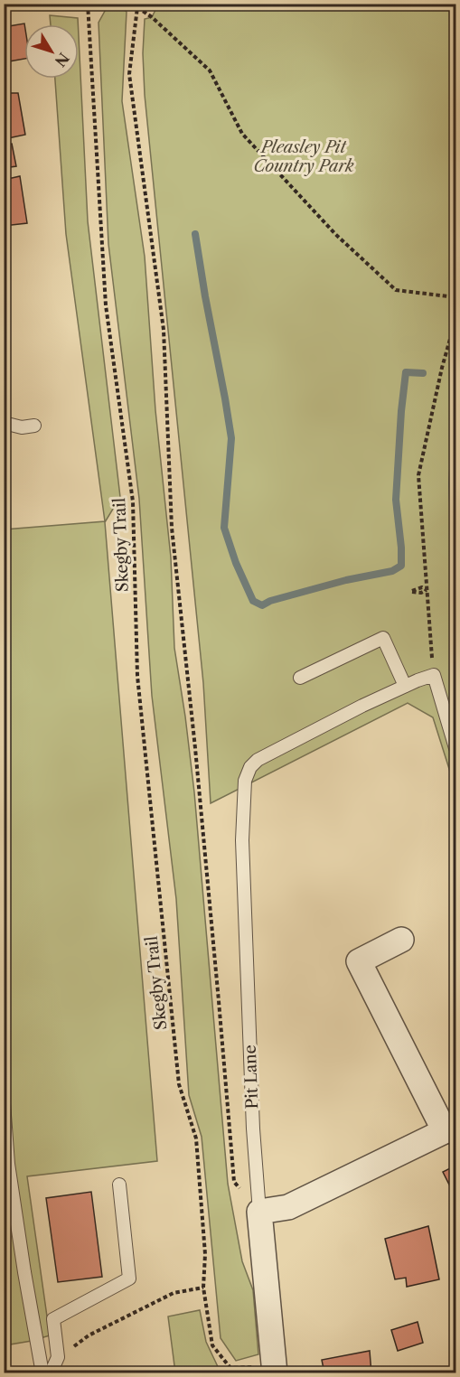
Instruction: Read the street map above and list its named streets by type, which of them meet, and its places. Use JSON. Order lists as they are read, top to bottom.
{
  "streets": {
    "street": ["Pit Lane"],
    "path": ["Skegby Trail"]
  },
  "parks": ["Pleasley Pit Country Park"],
  "north": "bottom right"
}
